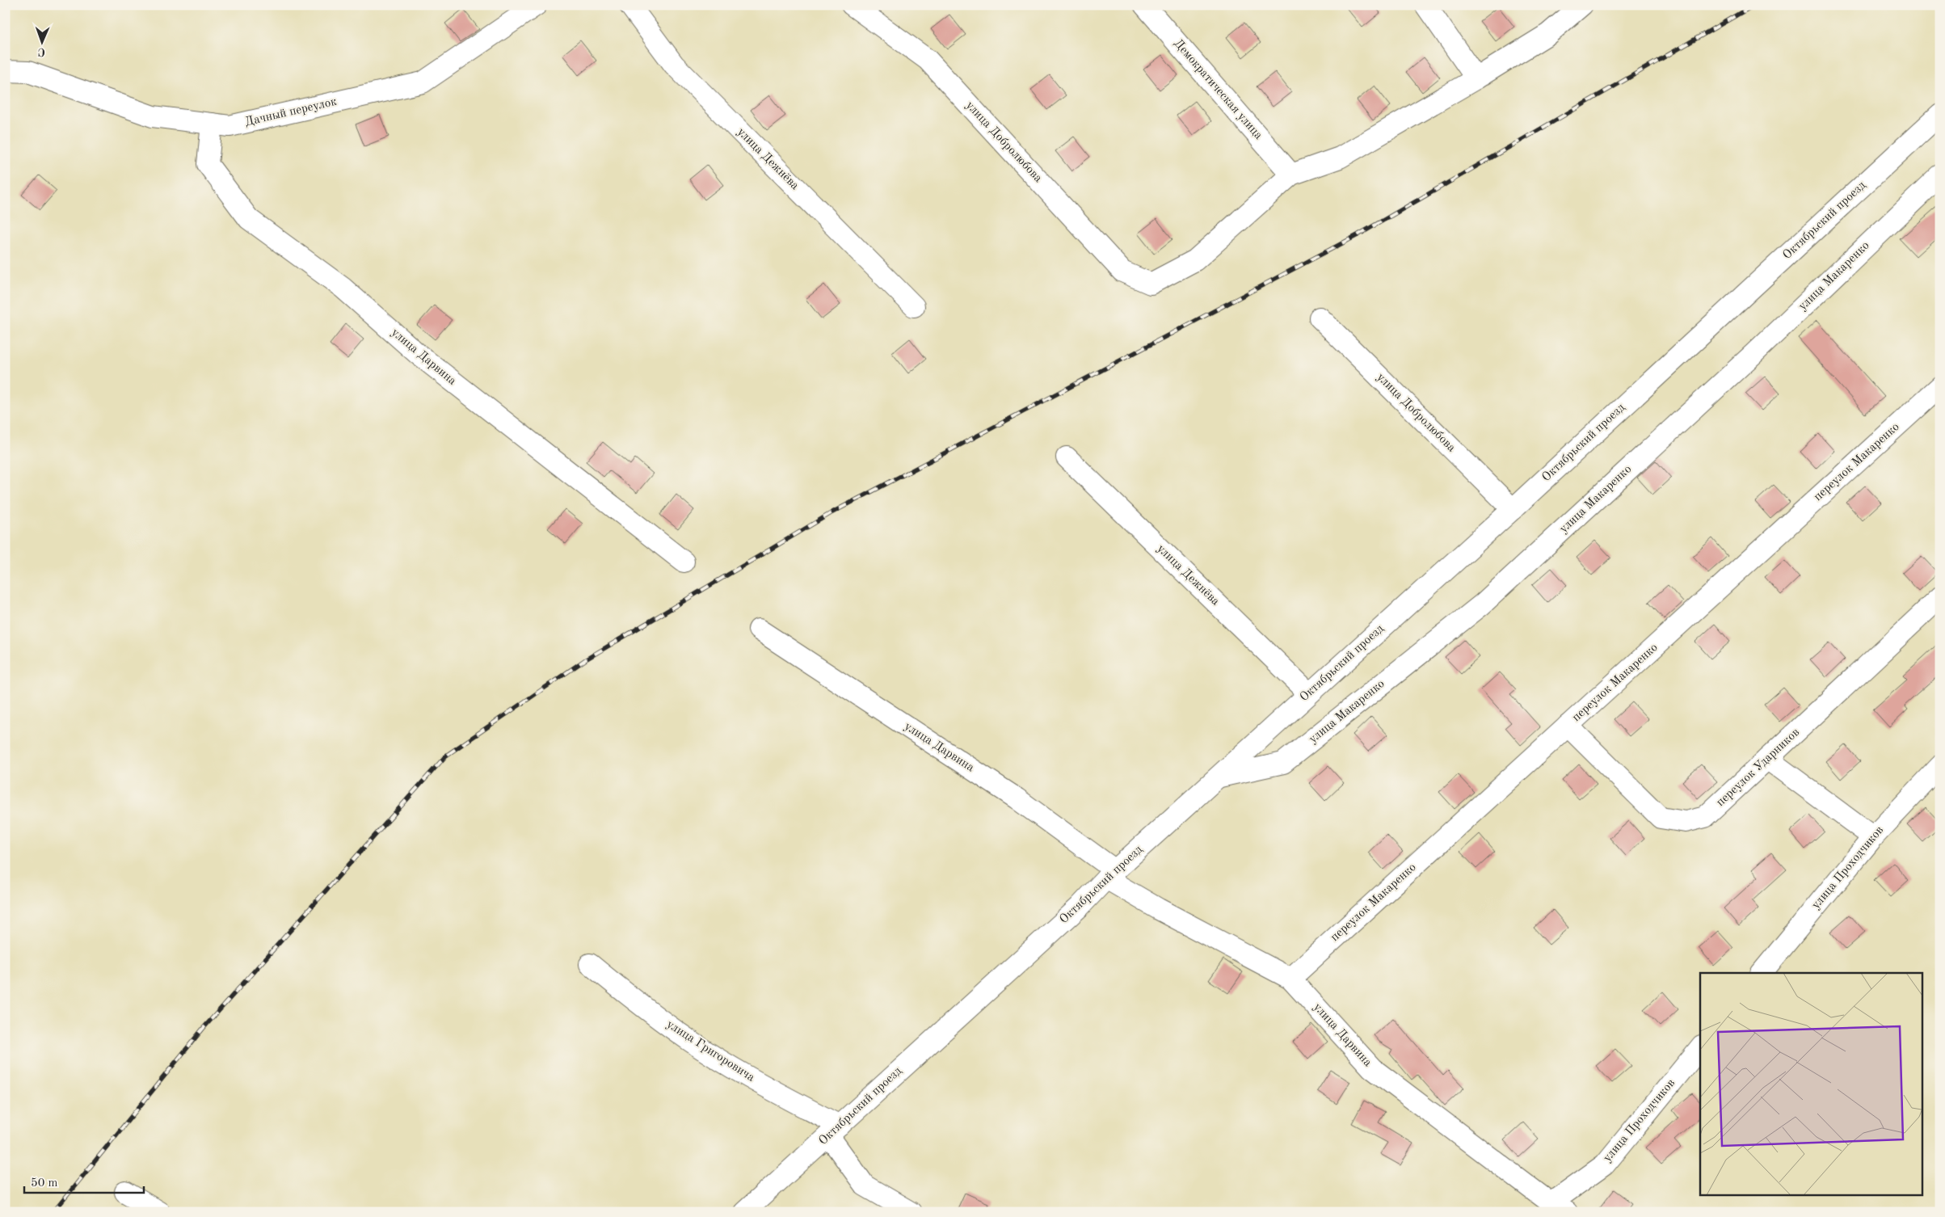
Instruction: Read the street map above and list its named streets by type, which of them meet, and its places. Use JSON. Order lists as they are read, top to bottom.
{
  "streets": {
    "street": [
      "Демократическая улица",
      "Дачный переулок",
      "улица Добролюбова",
      "улица Дежнёва",
      "Октябрьский проезд",
      "улица Макаренко",
      "улица Дарвина",
      "переулок Макаренко",
      "переулок Ударников",
      "улица Проходчиков",
      "улица Григоровича"
    ]
  },
  "crossings": [
    ["Демократическая улица", "улица Добролюбова"],
    ["Дачный переулок", "улица Дарвина"],
    ["улица Добролюбова", "Октябрьский проезд"],
    ["улица Дежнёва", "Октябрьский проезд"],
    ["Октябрьский проезд", "улица Макаренко"],
    ["Октябрьский проезд", "улица Дарвина"],
    ["Октябрьский проезд", "улица Григоровича"],
    ["улица Дарвина", "переулок Макаренко"],
    ["улица Дарвина", "улица Проходчиков"],
    ["переулок Макаренко", "переулок Ударников"]
  ],
  "scale_bar": "50 m",
  "north": "bottom"
}
